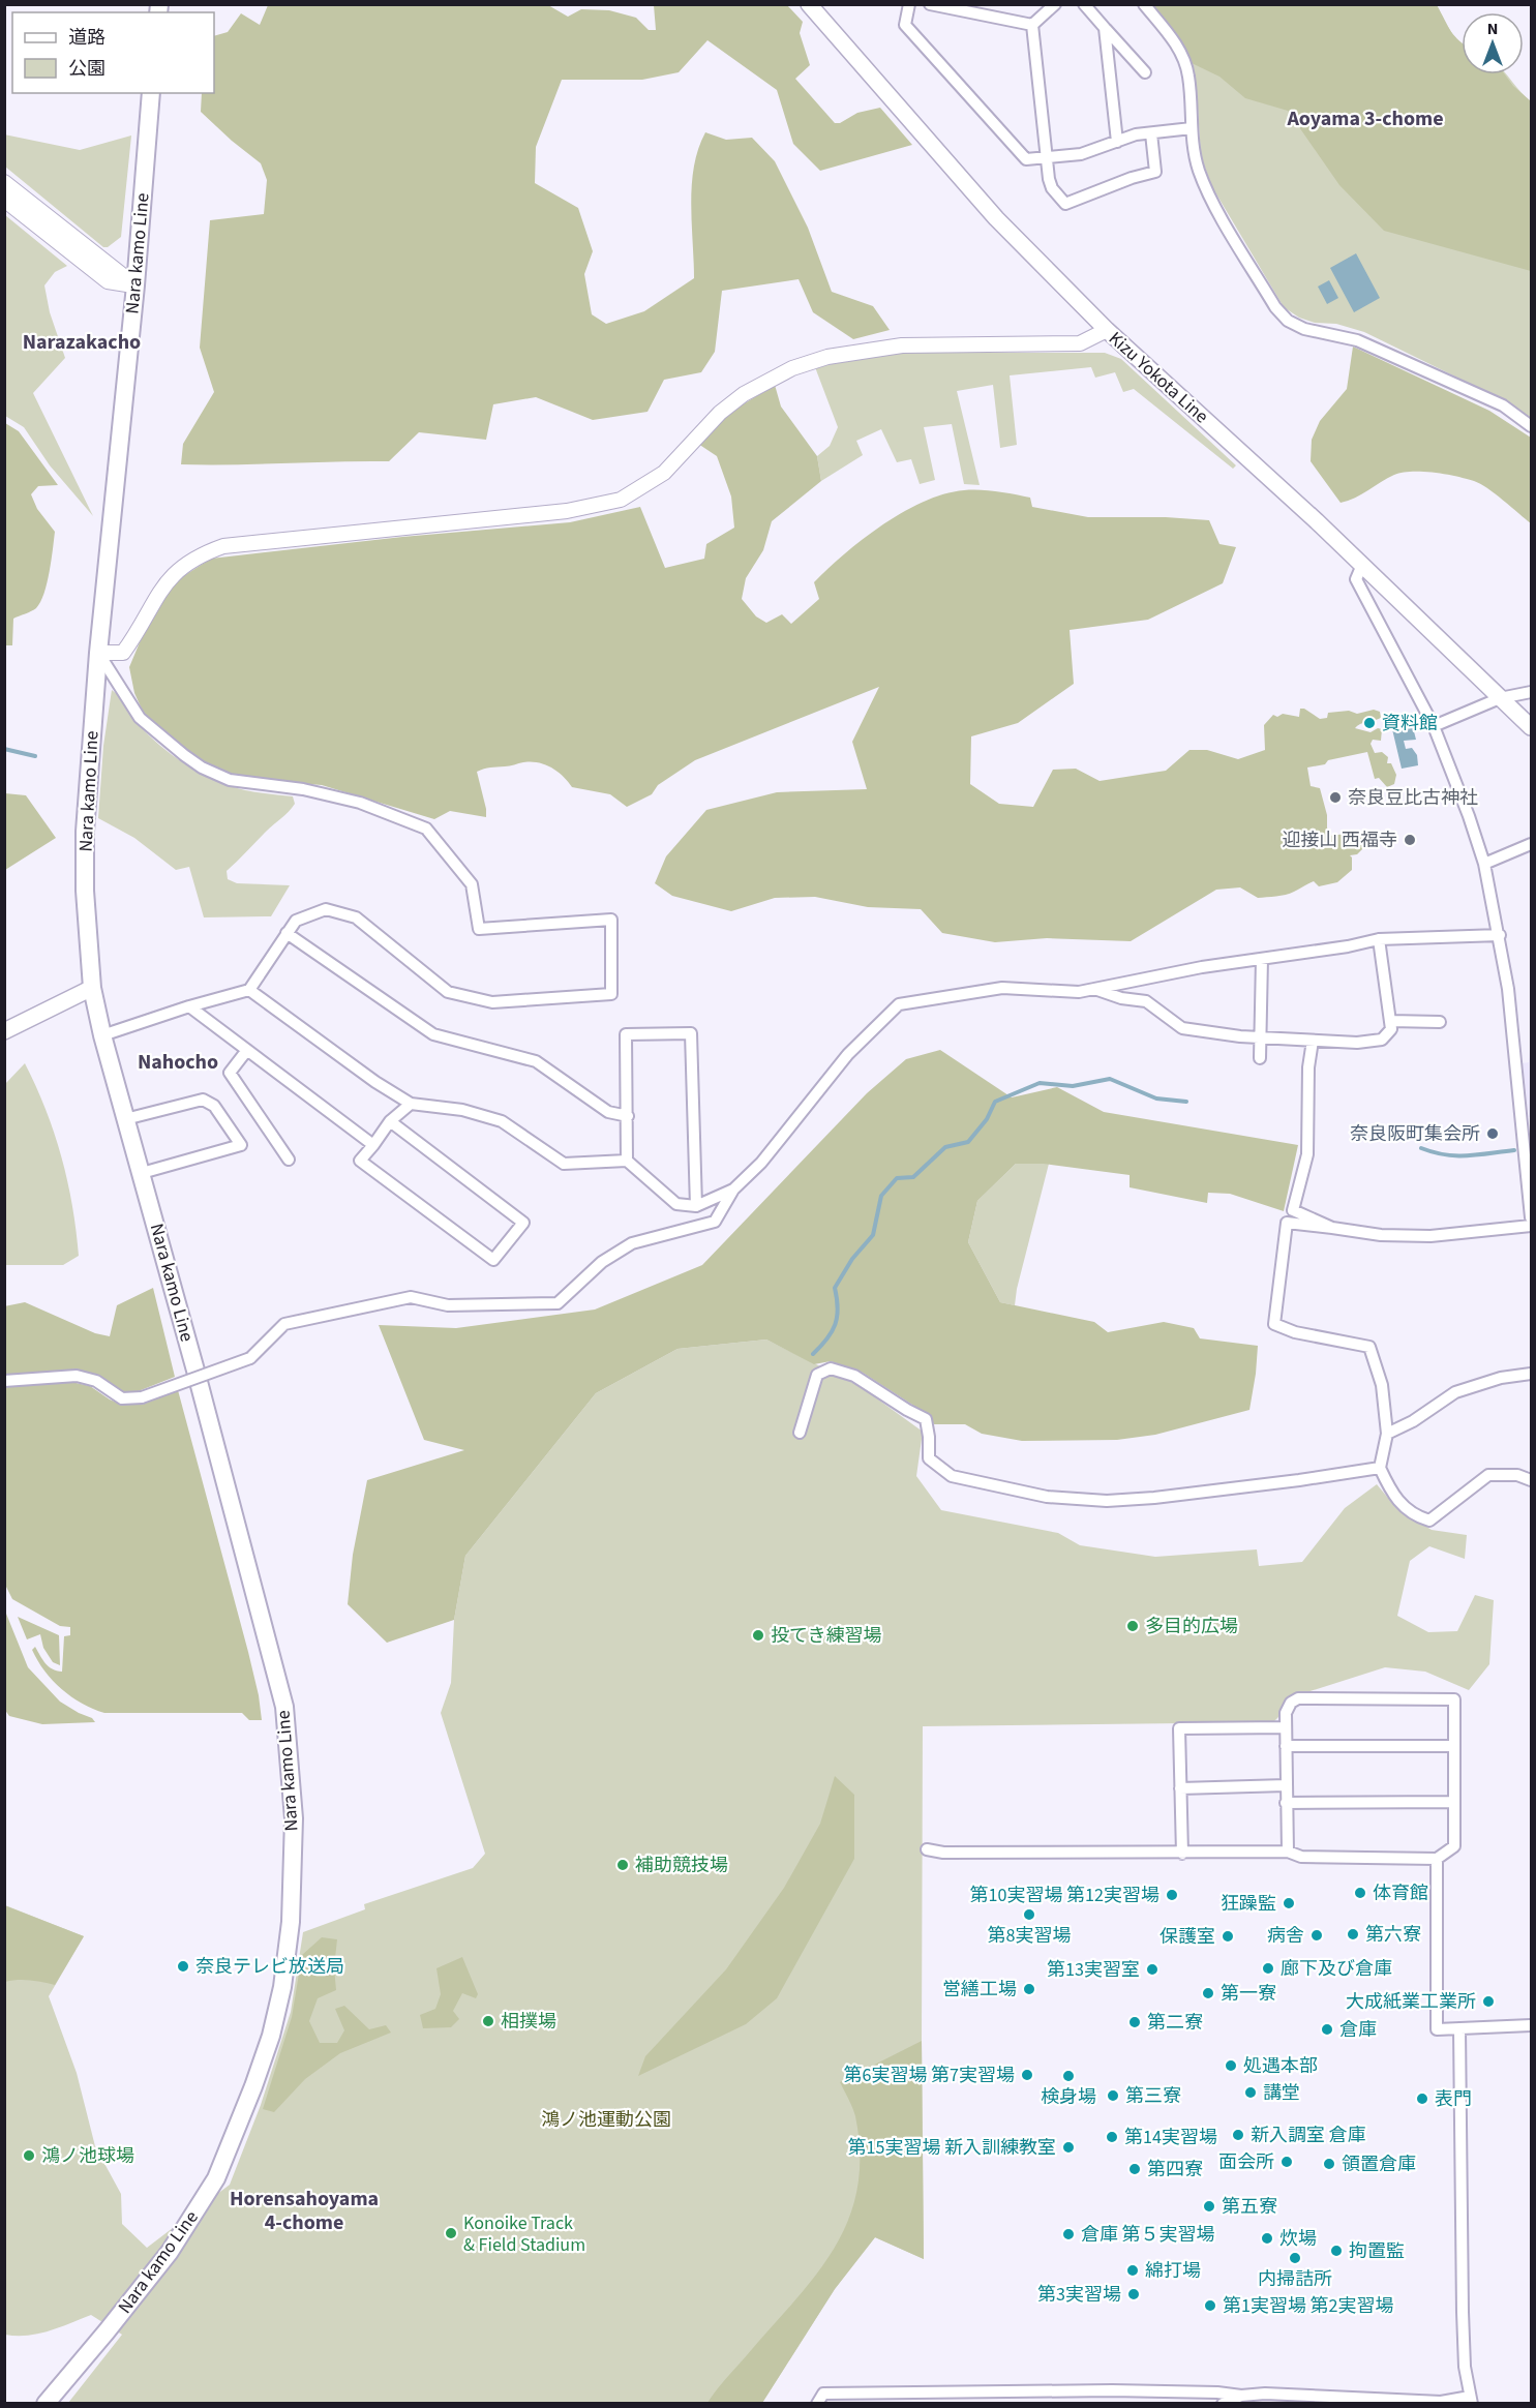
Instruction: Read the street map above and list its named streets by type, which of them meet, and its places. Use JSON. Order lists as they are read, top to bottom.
{
  "streets": {
    "main road": ["Nara kamo Line", "Kizu Yokota Line"]
  },
  "districts": [
    "Aoyama 3-chome",
    "Narazakacho",
    "Nahocho",
    "Horensahoyama 4-chome"
  ],
  "parks": ["鴻ノ池運動公園"],
  "places": [
    "資料館",
    "奈良豆比古神社",
    "迎接山 西福寺",
    "奈良阪町集会所",
    "多目的広場",
    "投てき練習場",
    "補助競技場",
    "体育館",
    "第10実習場 第12実習場",
    "狂躁監",
    "第8実習場",
    "第六寮",
    "病舎",
    "保護室",
    "奈良テレビ放送局",
    "廊下及び倉庫",
    "第13実習室",
    "営繕工場",
    "第一寮",
    "大成紙業工業所",
    "相撲場",
    "第二寮",
    "倉庫",
    "処遇本部",
    "第6実習場 第7実習場",
    "検身場",
    "講堂",
    "第三寮",
    "表門",
    "新入調室 倉庫",
    "第14実習場",
    "第15実習場 新入訓練教室",
    "鴻ノ池球場",
    "面会所",
    "領置倉庫",
    "第四寮",
    "第五寮",
    "Konoike Track & Field Stadium",
    "倉庫 第５実習場",
    "炊場",
    "拘置監",
    "内掃詰所",
    "綿打場",
    "第3実習場",
    "第1実習場 第2実習場"
  ],
  "legend": ["道路", "公園"],
  "north": "top"
}
